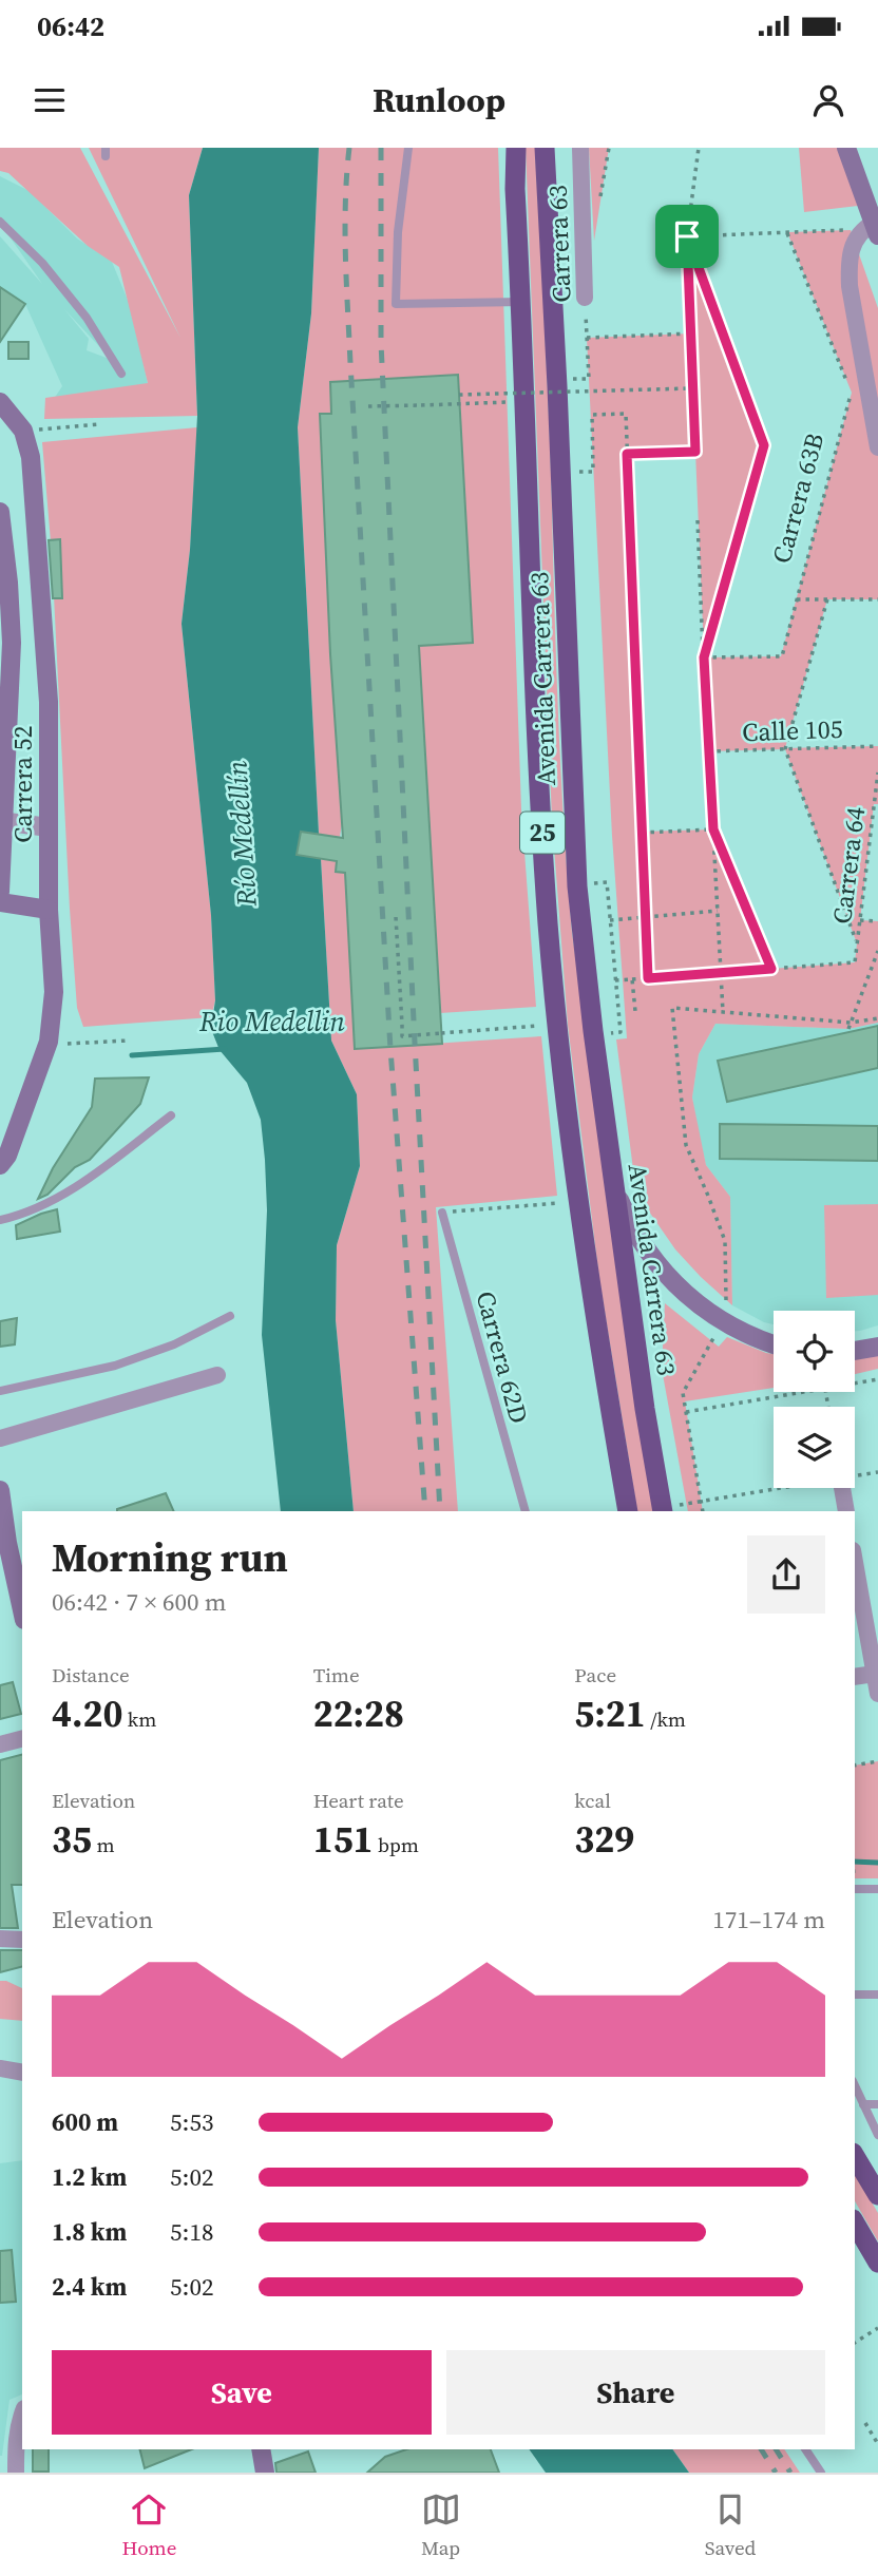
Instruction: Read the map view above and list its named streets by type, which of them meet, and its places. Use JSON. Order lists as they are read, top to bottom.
{
  "streets": {
    "highway": ["Avenida Carrera 63", "25"],
    "main road": ["Carrera 52"],
    "street": ["Carrera 63"],
    "lane": ["Carrera 62D"],
    "path": ["Carrera 63B", "Calle 105", "Carrera 64"]
  },
  "water": ["Río Medellín", "Rio Medellin"],
  "page": {
    "status": "06:42",
    "header": "Runloop",
    "heading": ["Morning run", "06:42 · 7 × 600 m"],
    "stats": [
      ["Distance", "4.20 km"],
      ["Time", "22:28"],
      ["Pace", "5:21 /km"],
      ["Elevation", "35 m"],
      ["Heart rate", "151 bpm"],
      ["kcal", "329"]
    ],
    "chart": ["Elevation", "171–174 m"],
    "list": [
      {
        "name": "600 m",
        "note": "5:53"
      },
      {
        "name": "1.2 km",
        "note": "5:02"
      },
      {
        "name": "1.8 km",
        "note": "5:18"
      },
      {
        "name": "2.4 km",
        "note": "5:02"
      }
    ],
    "buttons": ["Save", "Share"],
    "tabs": ["Home", "Map", "Saved"]
  }
}
